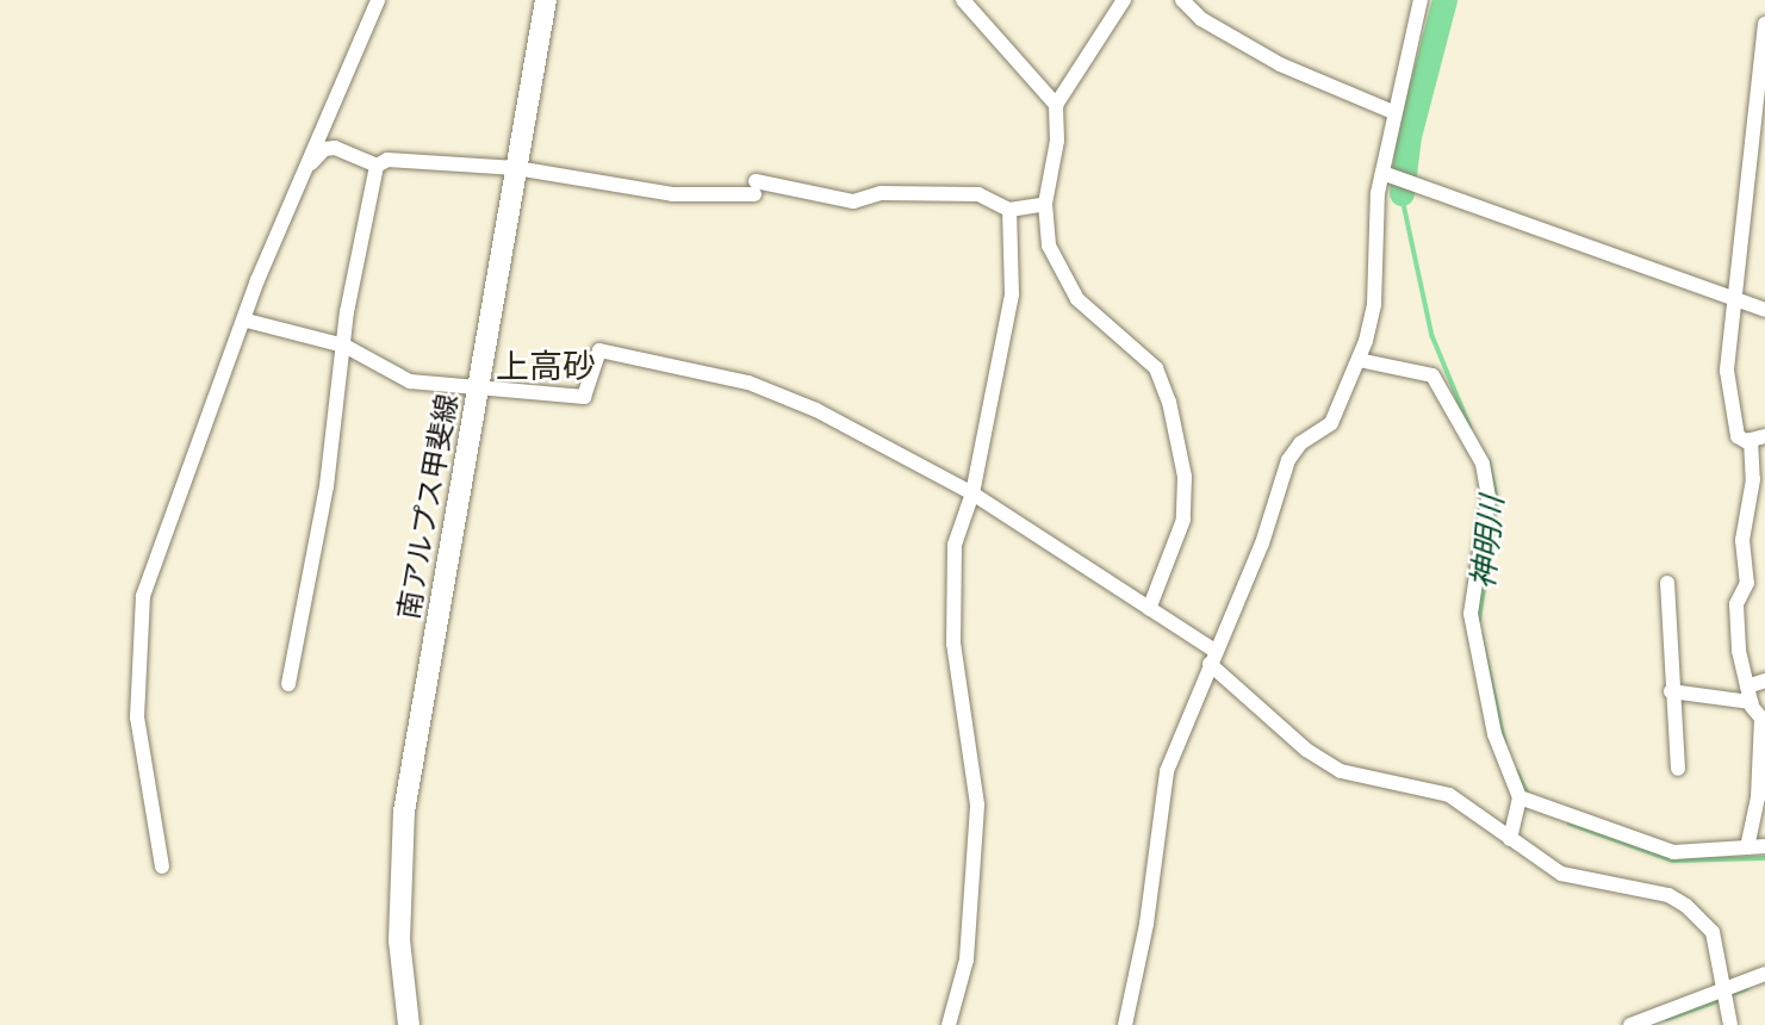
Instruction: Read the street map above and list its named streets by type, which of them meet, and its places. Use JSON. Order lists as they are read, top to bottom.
{
  "streets": {
    "main road": ["南アルプス甲斐線"]
  },
  "districts": ["上高砂"],
  "water": ["神明川"]
}
